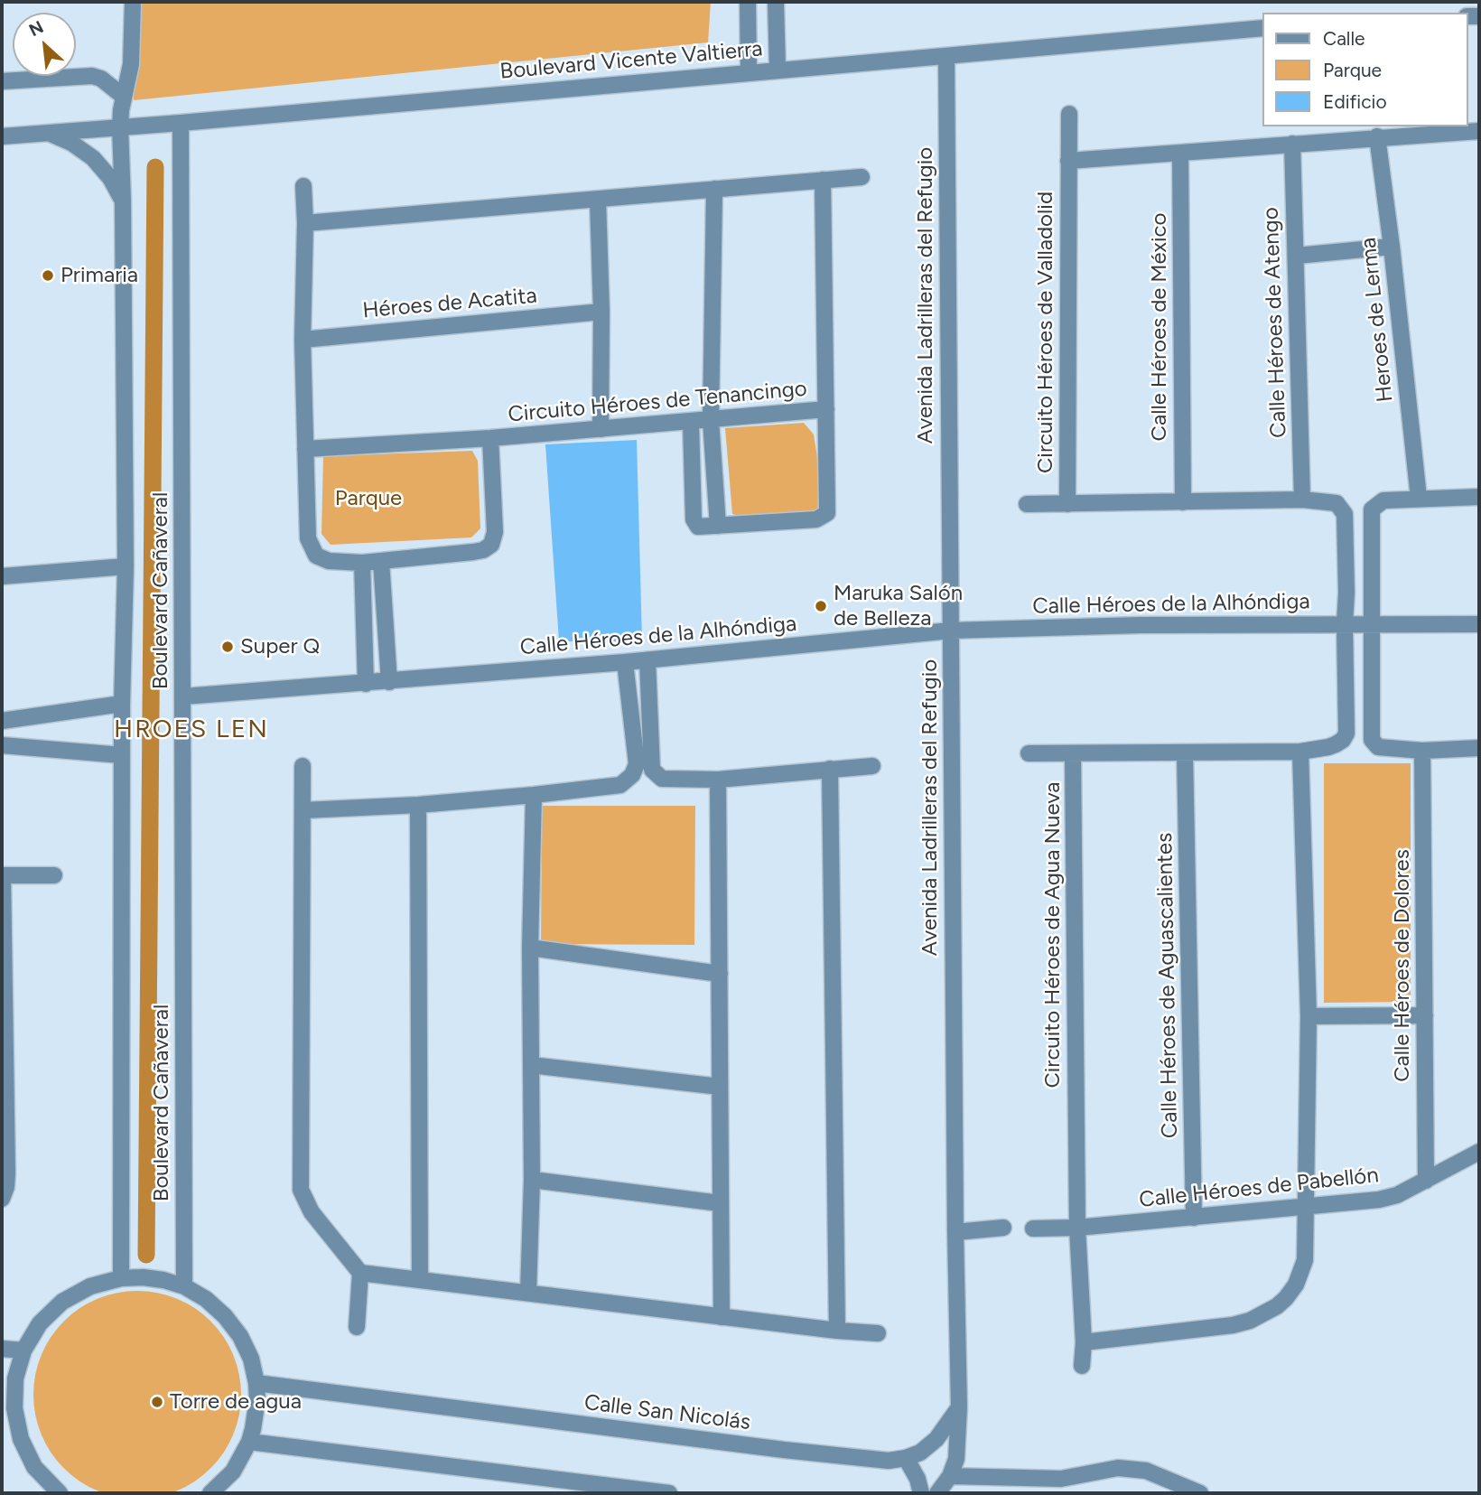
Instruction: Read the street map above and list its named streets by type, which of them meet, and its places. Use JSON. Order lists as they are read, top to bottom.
{
  "streets": {
    "street": [
      "Boulevard Vicente Valtierra",
      "Avenida Ladrilleras del Refugio",
      "Héroes de Acatita",
      "Heroes de Lerma",
      "Calle Héroes de Atengo",
      "Calle Héroes de México",
      "Circuito Héroes de Valladolid",
      "Circuito Héroes de Tenancingo",
      "Boulevard Cañaveral",
      "Calle Héroes de la Alhóndiga",
      "Circuito Héroes de Agua Nueva",
      "Calle Héroes de Dolores",
      "Calle Héroes de Aguascalientes",
      "Calle Héroes de Pabellón",
      "Calle San Nicolás"
    ]
  },
  "crossings": [
    ["Boulevard Vicente Valtierra", "Avenida Ladrilleras del Refugio"],
    ["Boulevard Vicente Valtierra", "Boulevard Cañaveral"],
    ["Avenida Ladrilleras del Refugio", "Calle Héroes de la Alhóndiga"],
    ["Héroes de Acatita", "Circuito Héroes de Tenancingo"],
    ["Heroes de Lerma", "Circuito Héroes de Valladolid"],
    ["Calle Héroes de Atengo", "Circuito Héroes de Valladolid"],
    ["Calle Héroes de México", "Circuito Héroes de Valladolid"],
    ["Circuito Héroes de Valladolid", "Calle Héroes de la Alhóndiga"],
    ["Circuito Héroes de Valladolid", "Circuito Héroes de Agua Nueva"],
    ["Boulevard Cañaveral", "Calle Héroes de la Alhóndiga"],
    ["Calle Héroes de la Alhóndiga", "Circuito Héroes de Agua Nueva"],
    ["Circuito Héroes de Agua Nueva", "Calle Héroes de Aguascalientes"],
    ["Circuito Héroes de Agua Nueva", "Calle Héroes de Pabellón"],
    ["Calle Héroes de Dolores", "Calle Héroes de Pabellón"],
    ["Calle Héroes de Aguascalientes", "Calle Héroes de Pabellón"]
  ],
  "districts": ["HROES LEN"],
  "parks": ["Parque"],
  "places": [
    "Primaria",
    "Maruka Salón de Belleza",
    "Super Q",
    "Torre de agua"
  ],
  "legend": ["Calle", "Parque", "Edificio"],
  "north": "top left"
}
